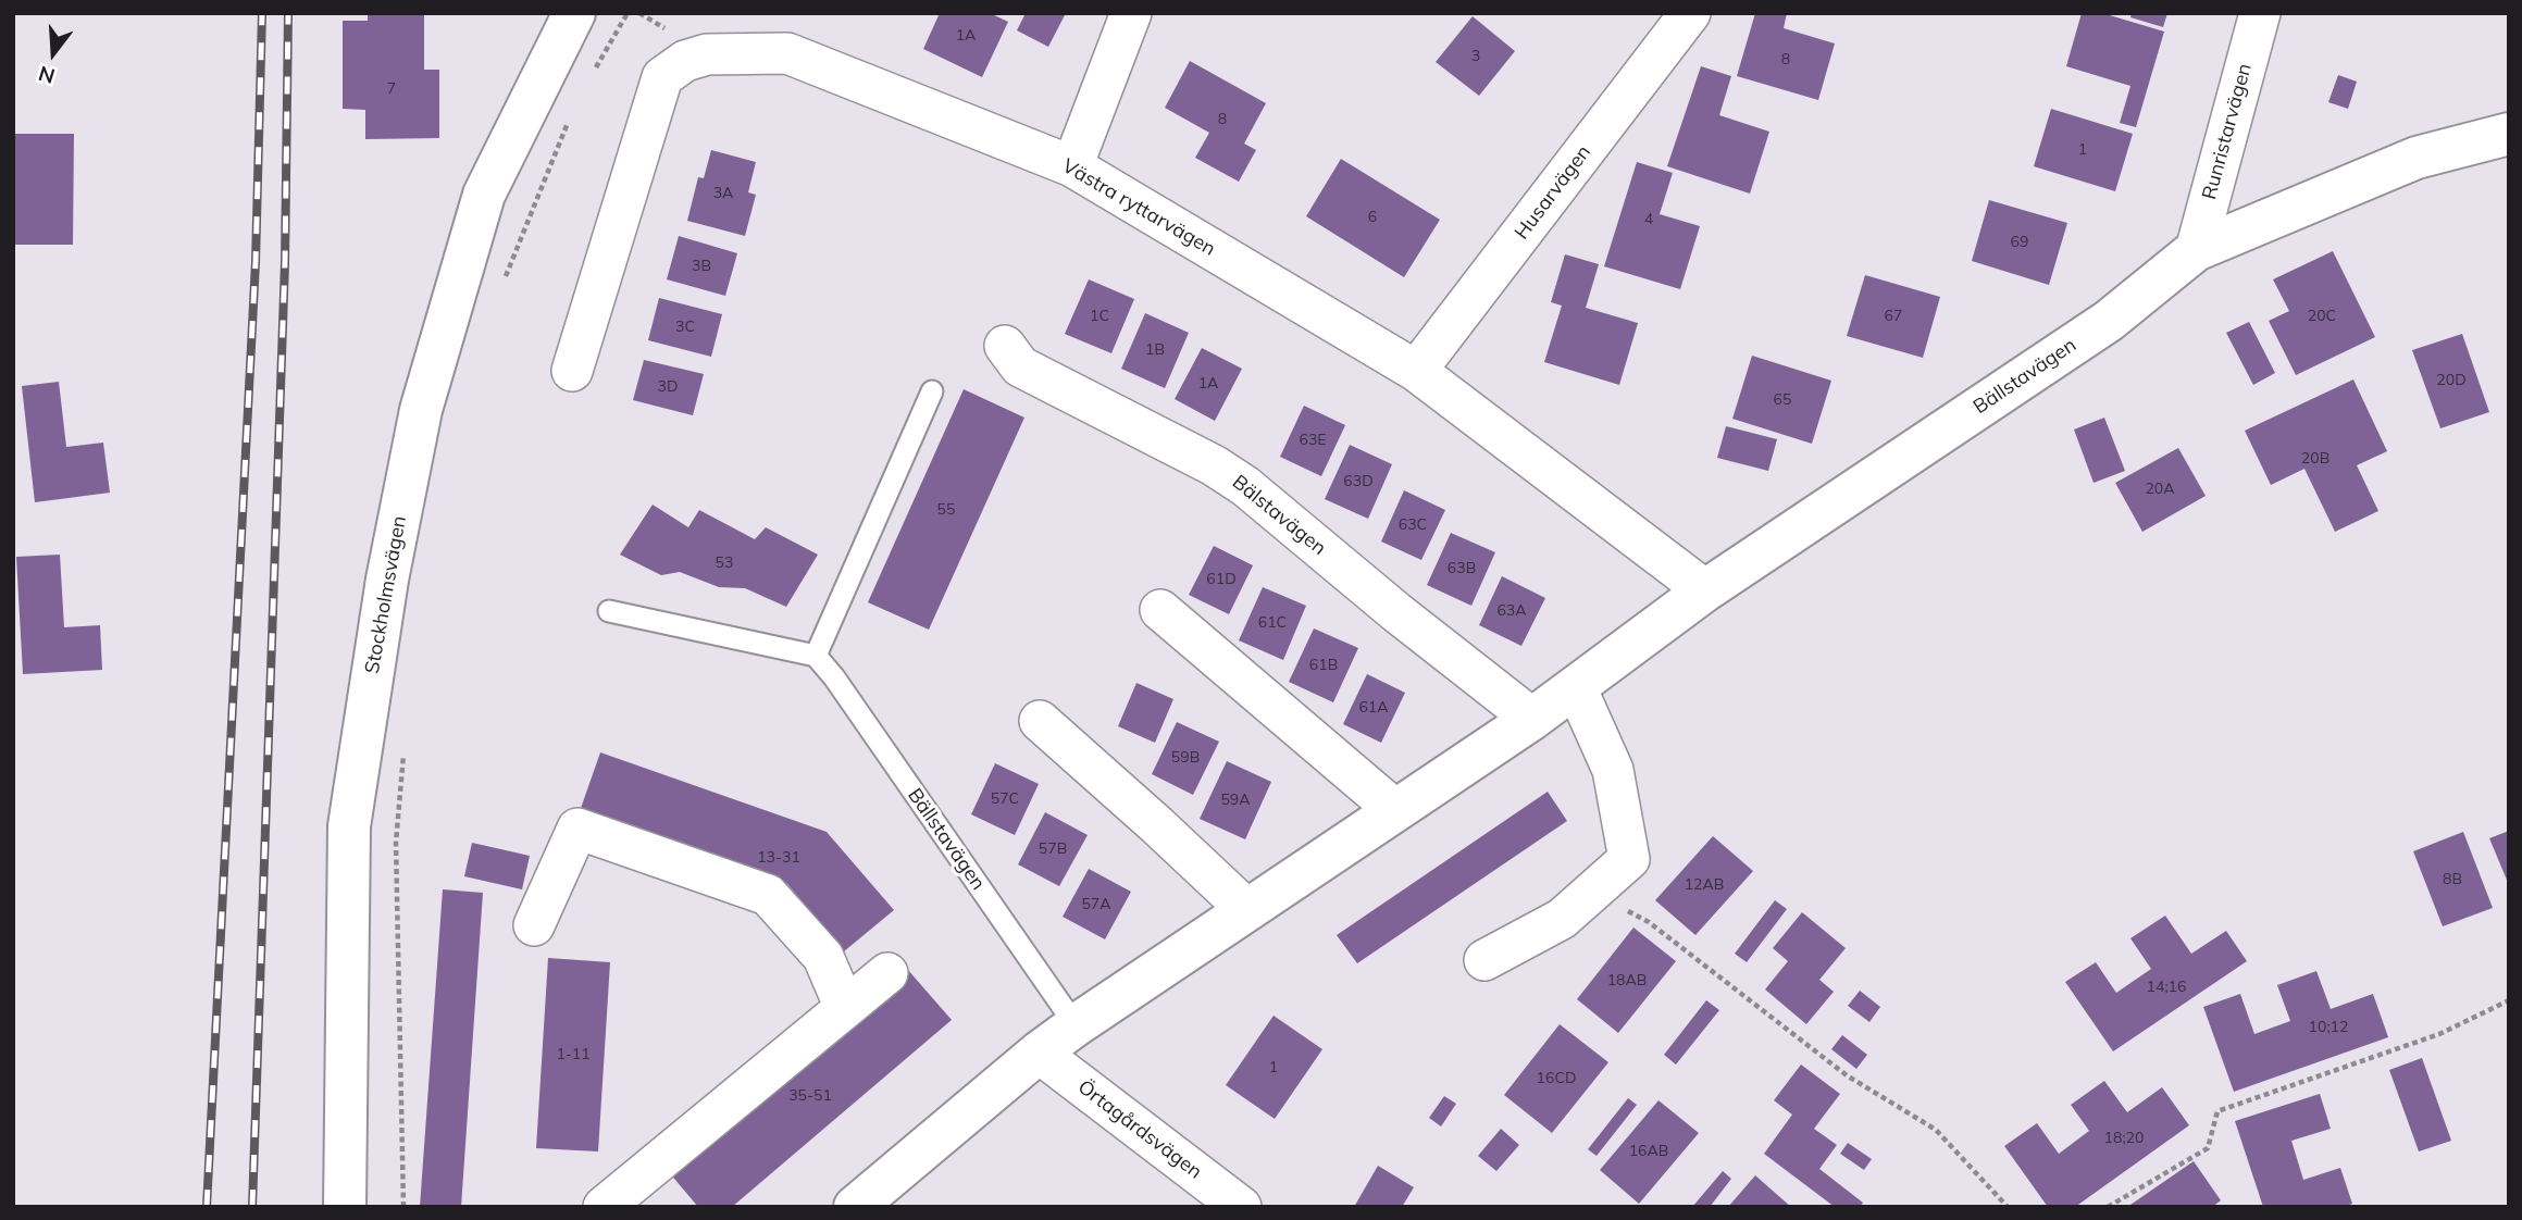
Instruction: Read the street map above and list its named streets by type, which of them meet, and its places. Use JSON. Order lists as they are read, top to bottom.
{
  "streets": {
    "street": [
      "Runristarvägen",
      "Husarvägen",
      "Västra ryttarvägen",
      "Bällstavägen",
      "Bälstavägen",
      "Stockholmsvägen",
      "Örtagårdsvägen"
    ]
  },
  "crossings": [
    ["Runristarvägen", "Bällstavägen"],
    ["Husarvägen", "Västra ryttarvägen"],
    ["Västra ryttarvägen", "Bällstavägen"],
    ["Bällstavägen", "Bälstavägen"],
    ["Bällstavägen", "Örtagårdsvägen"]
  ],
  "house_numbers": [
    "1A",
    "3",
    "8",
    "7",
    "8",
    "1",
    "3A",
    "6",
    "4",
    "69",
    "3B",
    "1C",
    "67",
    "20C",
    "3C",
    "1B",
    "20D",
    "1A",
    "3D",
    "65",
    "63E",
    "20B",
    "63D",
    "20A",
    "55",
    "63C",
    "53",
    "63B",
    "61D",
    "63A",
    "61C",
    "61B",
    "61A",
    "59B",
    "57C",
    "59A",
    "57B",
    "13-31",
    "8B",
    "12AB",
    "57A",
    "18AB",
    "14;16",
    "10;12",
    "1-11",
    "1",
    "16CD",
    "35-51",
    "18;20",
    "16AB"
  ],
  "north": "bottom"
}
